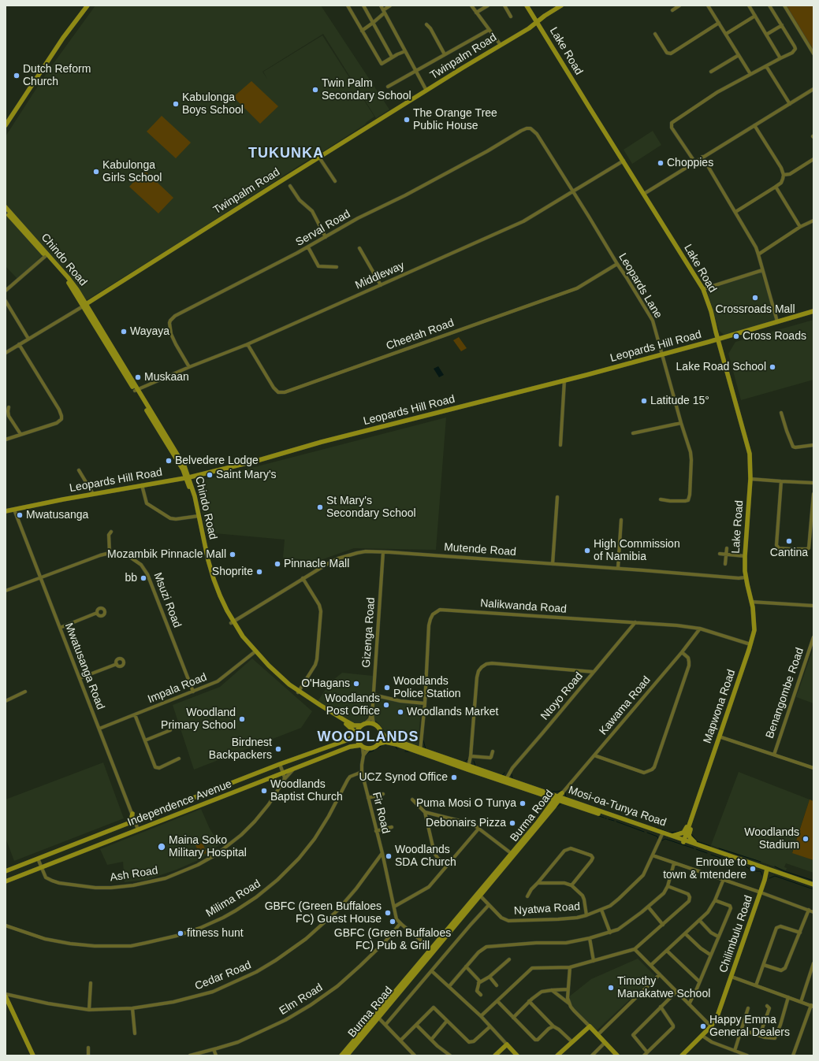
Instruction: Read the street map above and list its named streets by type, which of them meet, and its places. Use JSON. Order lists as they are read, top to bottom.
{
  "streets": {
    "main road": [
      "Lake Road",
      "Twinpalm Road",
      "Chindo Road",
      "Leopards Hill Road",
      "Mapwona Road",
      "Independence Avenue",
      "Mosi-oa-Tunya Road",
      "Burma Road",
      "Chilimbulu Road"
    ],
    "street": [
      "Serval Road",
      "Middleway",
      "Leopards Lane",
      "Cheetah Road",
      "Mutende Road",
      "Msuzi Road",
      "Nalikwanda Road",
      "Gizenga Road",
      "Mwatusanga Road",
      "Impala Road",
      "Benangombe Road",
      "Ntoyo Road",
      "Kawama Road",
      "Fir Road",
      "Ash Road",
      "Milima Road",
      "Nyatwa Road",
      "Cedar Road",
      "Elm Road"
    ]
  },
  "crossings": [
    ["Lake Road", "Twinpalm Road"],
    ["Lake Road", "Middleway"],
    ["Lake Road", "Leopards Hill Road"],
    ["Lake Road", "Mutende Road"],
    ["Lake Road", "Mapwona Road"],
    ["Twinpalm Road", "Chindo Road"],
    ["Serval Road", "Middleway"],
    ["Serval Road", "Leopards Lane"],
    ["Chindo Road", "Middleway"],
    ["Chindo Road", "Leopards Hill Road"],
    ["Chindo Road", "Mutende Road"],
    ["Chindo Road", "Gizenga Road"],
    ["Chindo Road", "Impala Road"],
    ["Chindo Road", "Independence Avenue"],
    ["Chindo Road", "Mosi-oa-Tunya Road"],
    ["Chindo Road", "Fir Road"],
    ["Middleway", "Leopards Lane"],
    ["Middleway", "Cheetah Road"],
    ["Leopards Lane", "Cheetah Road"],
    ["Leopards Lane", "Leopards Hill Road"],
    ["Leopards Hill Road", "Mwatusanga Road"],
    ["Mutende Road", "Gizenga Road"],
    ["Mutende Road", "Mapwona Road"],
    ["Msuzi Road", "Mwatusanga Road"],
    ["Msuzi Road", "Impala Road"],
    ["Nalikwanda Road", "Ntoyo Road"],
    ["Nalikwanda Road", "Kawama Road"],
    ["Nalikwanda Road", "Mapwona Road"],
    ["Nalikwanda Road", "Mosi-oa-Tunya Road"],
    ["Gizenga Road", "Independence Avenue"],
    ["Gizenga Road", "Mosi-oa-Tunya Road"],
    ["Gizenga Road", "Fir Road"],
    ["Mwatusanga Road", "Impala Road"],
    ["Mwatusanga Road", "Independence Avenue"],
    ["Ntoyo Road", "Mosi-oa-Tunya Road"],
    ["Kawama Road", "Mosi-oa-Tunya Road"],
    ["Kawama Road", "Burma Road"],
    ["Mapwona Road", "Mosi-oa-Tunya Road"],
    ["Independence Avenue", "Mosi-oa-Tunya Road"],
    ["Independence Avenue", "Fir Road"],
    ["Independence Avenue", "Ash Road"],
    ["Mosi-oa-Tunya Road", "Fir Road"],
    ["Mosi-oa-Tunya Road", "Burma Road"],
    ["Mosi-oa-Tunya Road", "Nyatwa Road"],
    ["Mosi-oa-Tunya Road", "Chilimbulu Road"],
    ["Fir Road", "Burma Road"],
    ["Fir Road", "Milima Road"],
    ["Fir Road", "Cedar Road"],
    ["Fir Road", "Elm Road"],
    ["Burma Road", "Nyatwa Road"]
  ],
  "districts": ["TUKUNKA", "WOODLANDS"],
  "places": [
    "Dutch Reform Church",
    "Twin Palm Secondary School",
    "Kabulonga Boys School",
    "The Orange Tree Public House",
    "Choppies",
    "Kabulonga Girls School",
    "Crossroads Mall",
    "Wayaya",
    "Cross Roads",
    "Lake Road School",
    "Muskaan",
    "Latitude 15°",
    "Belvedere Lodge",
    "Saint Mary's",
    "St Mary's Secondary School",
    "Mwatusanga",
    "Cantina",
    "High Commission of Namibia",
    "Mozambik Pinnacle Mall",
    "Pinnacle Mall",
    "Shoprite",
    "bb",
    "O'Hagans",
    "Woodlands Police Station",
    "Woodlands Post Office",
    "Woodlands Market",
    "Woodland Primary School",
    "Birdnest Backpackers",
    "UCZ Synod Office",
    "Woodlands Baptist Church",
    "Puma Mosi O Tunya",
    "Debonairs Pizza",
    "Woodlands Stadium",
    "Maina Soko Military Hospital",
    "Woodlands SDA Church",
    "Enroute to town & mtendere",
    "GBFC (Green Buffaloes FC) Guest House",
    "GBFC (Green Buffaloes FC) Pub & Grill",
    "fitness hunt",
    "Timothy Manakatwe School",
    "Happy Emma General Dealers"
  ]
}
